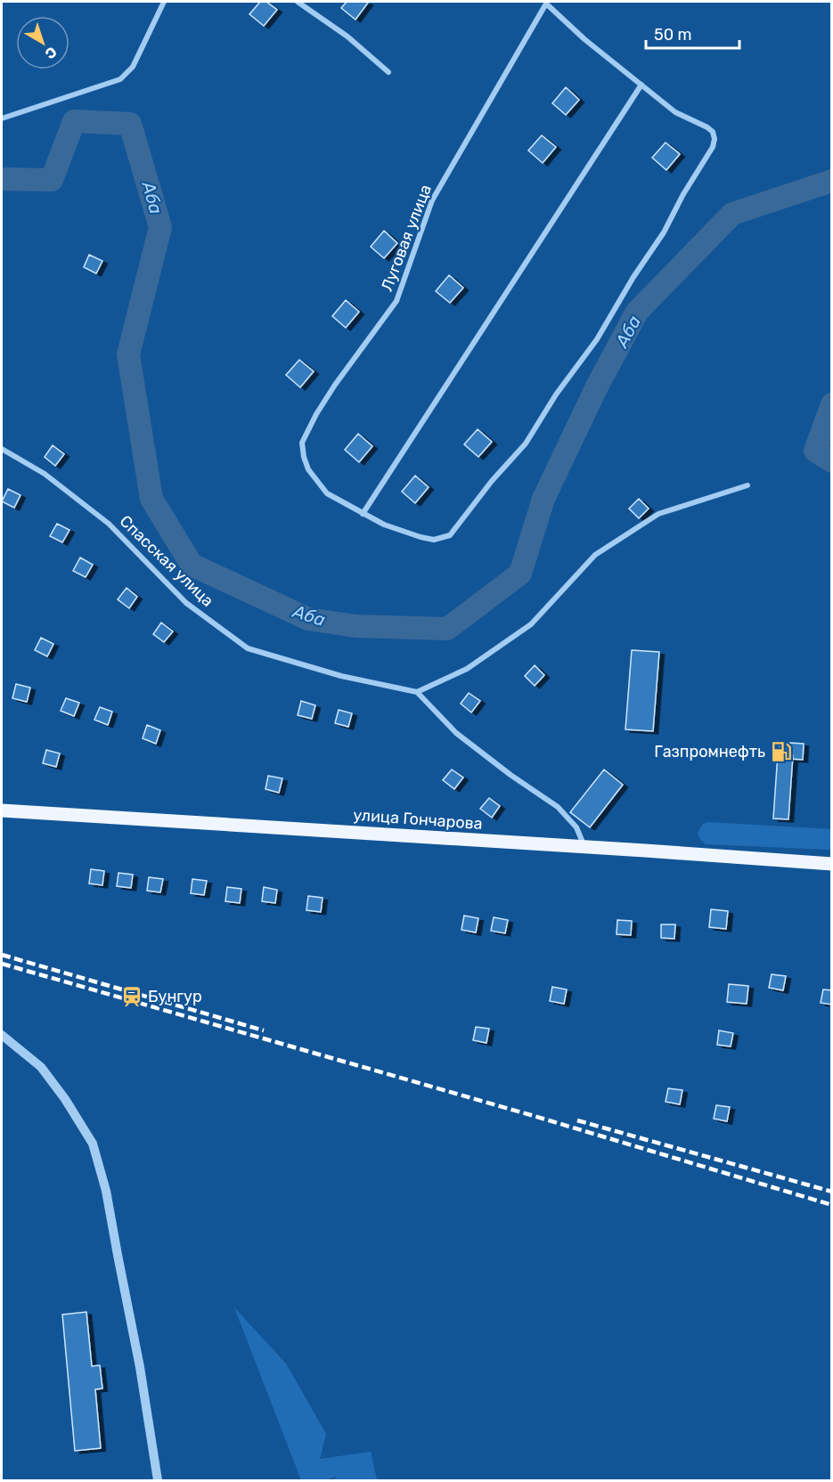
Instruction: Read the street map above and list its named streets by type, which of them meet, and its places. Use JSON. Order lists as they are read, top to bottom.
{
  "streets": {
    "main road": ["улица Гончарова"],
    "street": ["Луговая улица", "Спасская улица"]
  },
  "water": ["Аба"],
  "places": {
    "fuel station": ["Газпромнефть"],
    "station": ["Бунгур"]
  },
  "scale_bar": "50 m",
  "north": "bottom right"
}
